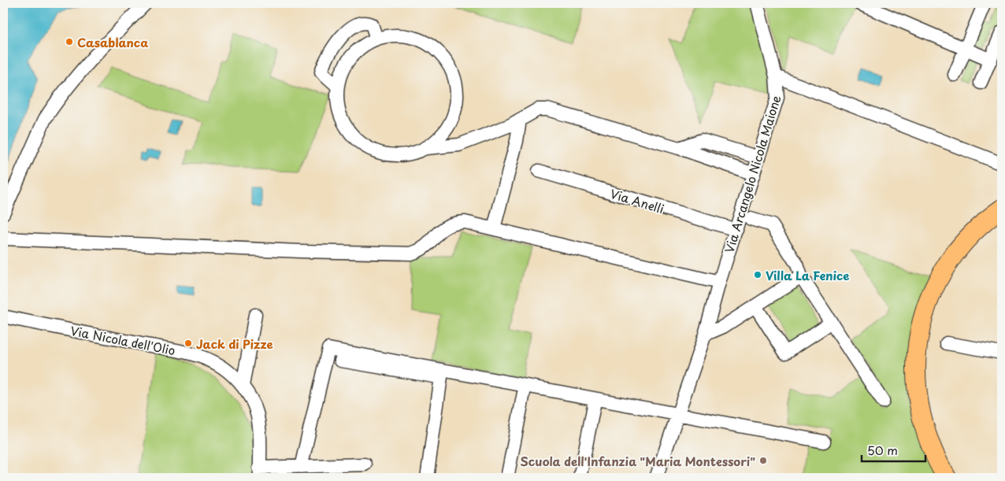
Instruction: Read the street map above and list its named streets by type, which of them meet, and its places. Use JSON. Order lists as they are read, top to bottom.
{
  "streets": {
    "street": ["Via Arcangelo Nicola Maione", "Via Anelli", "Via Nicola dell'Olio"]
  },
  "crossings": [
    ["Via Arcangelo Nicola Maione", "Via Anelli"]
  ],
  "places": [
    "Casablanca",
    "Villa La Fenice",
    "Jack di Pizze",
    "Scuola dell'Infanzia \"Maria Montessori\""
  ],
  "scale_bar": "50 m"
}
